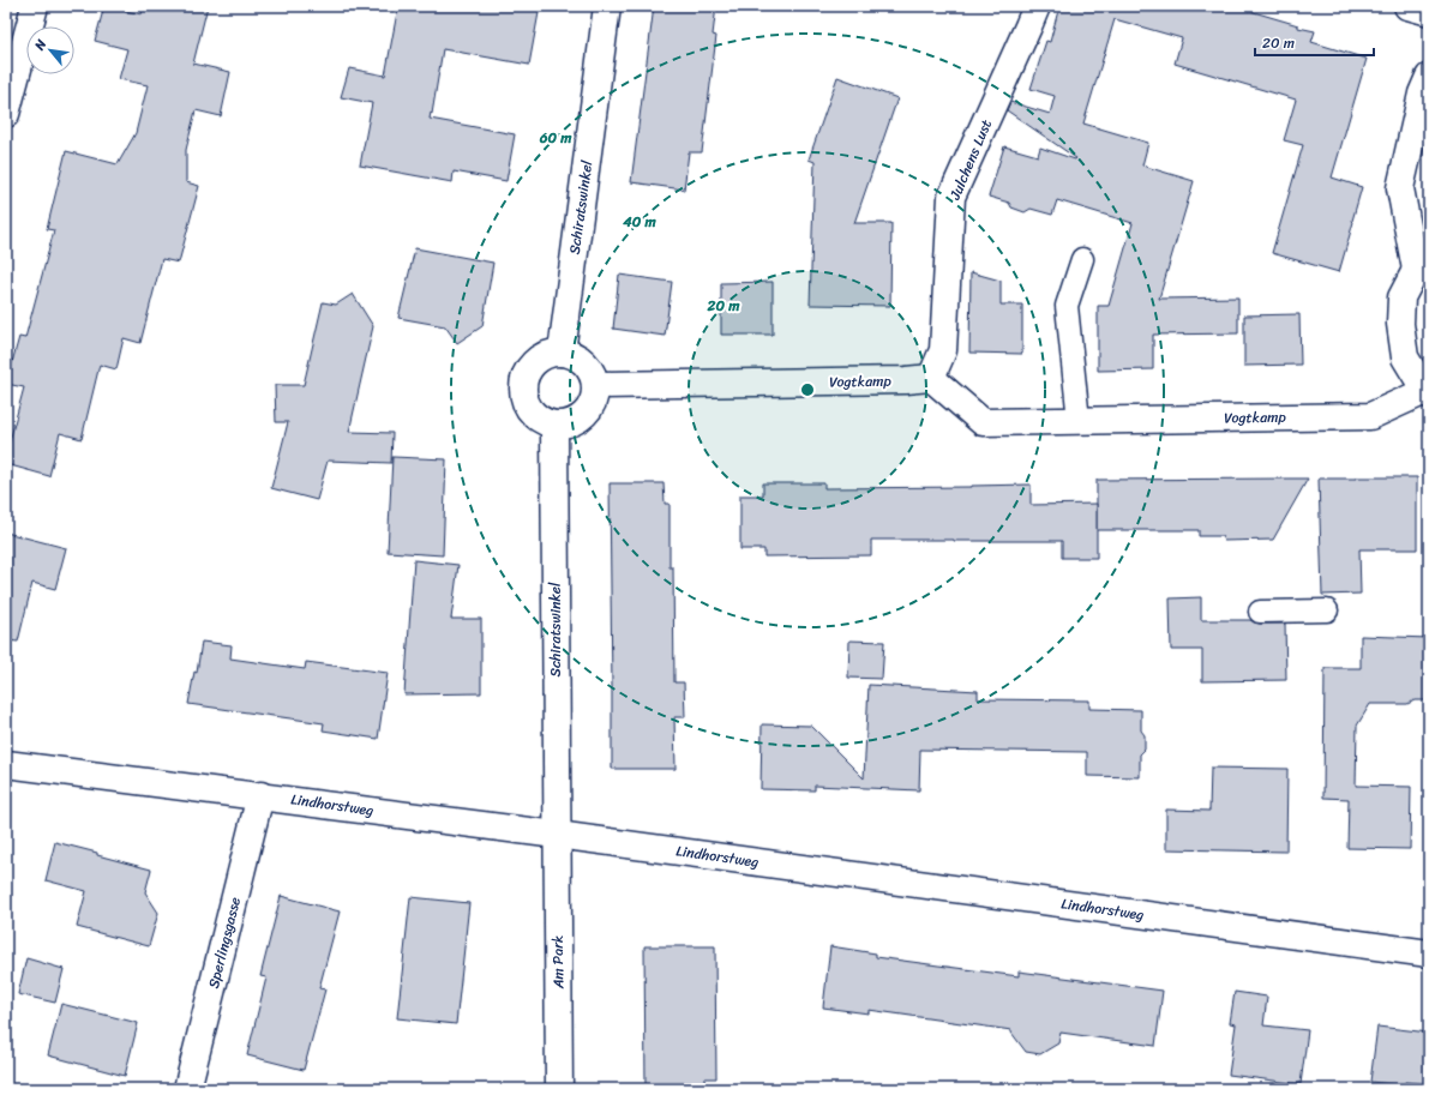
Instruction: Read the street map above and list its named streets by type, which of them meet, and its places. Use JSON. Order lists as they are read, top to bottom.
{
  "streets": {
    "street": [
      "Julchens Lust",
      "Schiratswinkel",
      "Vogtkamp",
      "Lindhorstweg",
      "Sperlingsgasse",
      "Am Park"
    ]
  },
  "crossings": [
    ["Julchens Lust", "Vogtkamp"],
    ["Schiratswinkel", "Vogtkamp"],
    ["Schiratswinkel", "Lindhorstweg"],
    ["Schiratswinkel", "Am Park"],
    ["Lindhorstweg", "Sperlingsgasse"],
    ["Lindhorstweg", "Am Park"]
  ],
  "scale_bar": "20 m",
  "north": "top left",
  "rings": ["60 m", "40 m", "20 m"]
}
